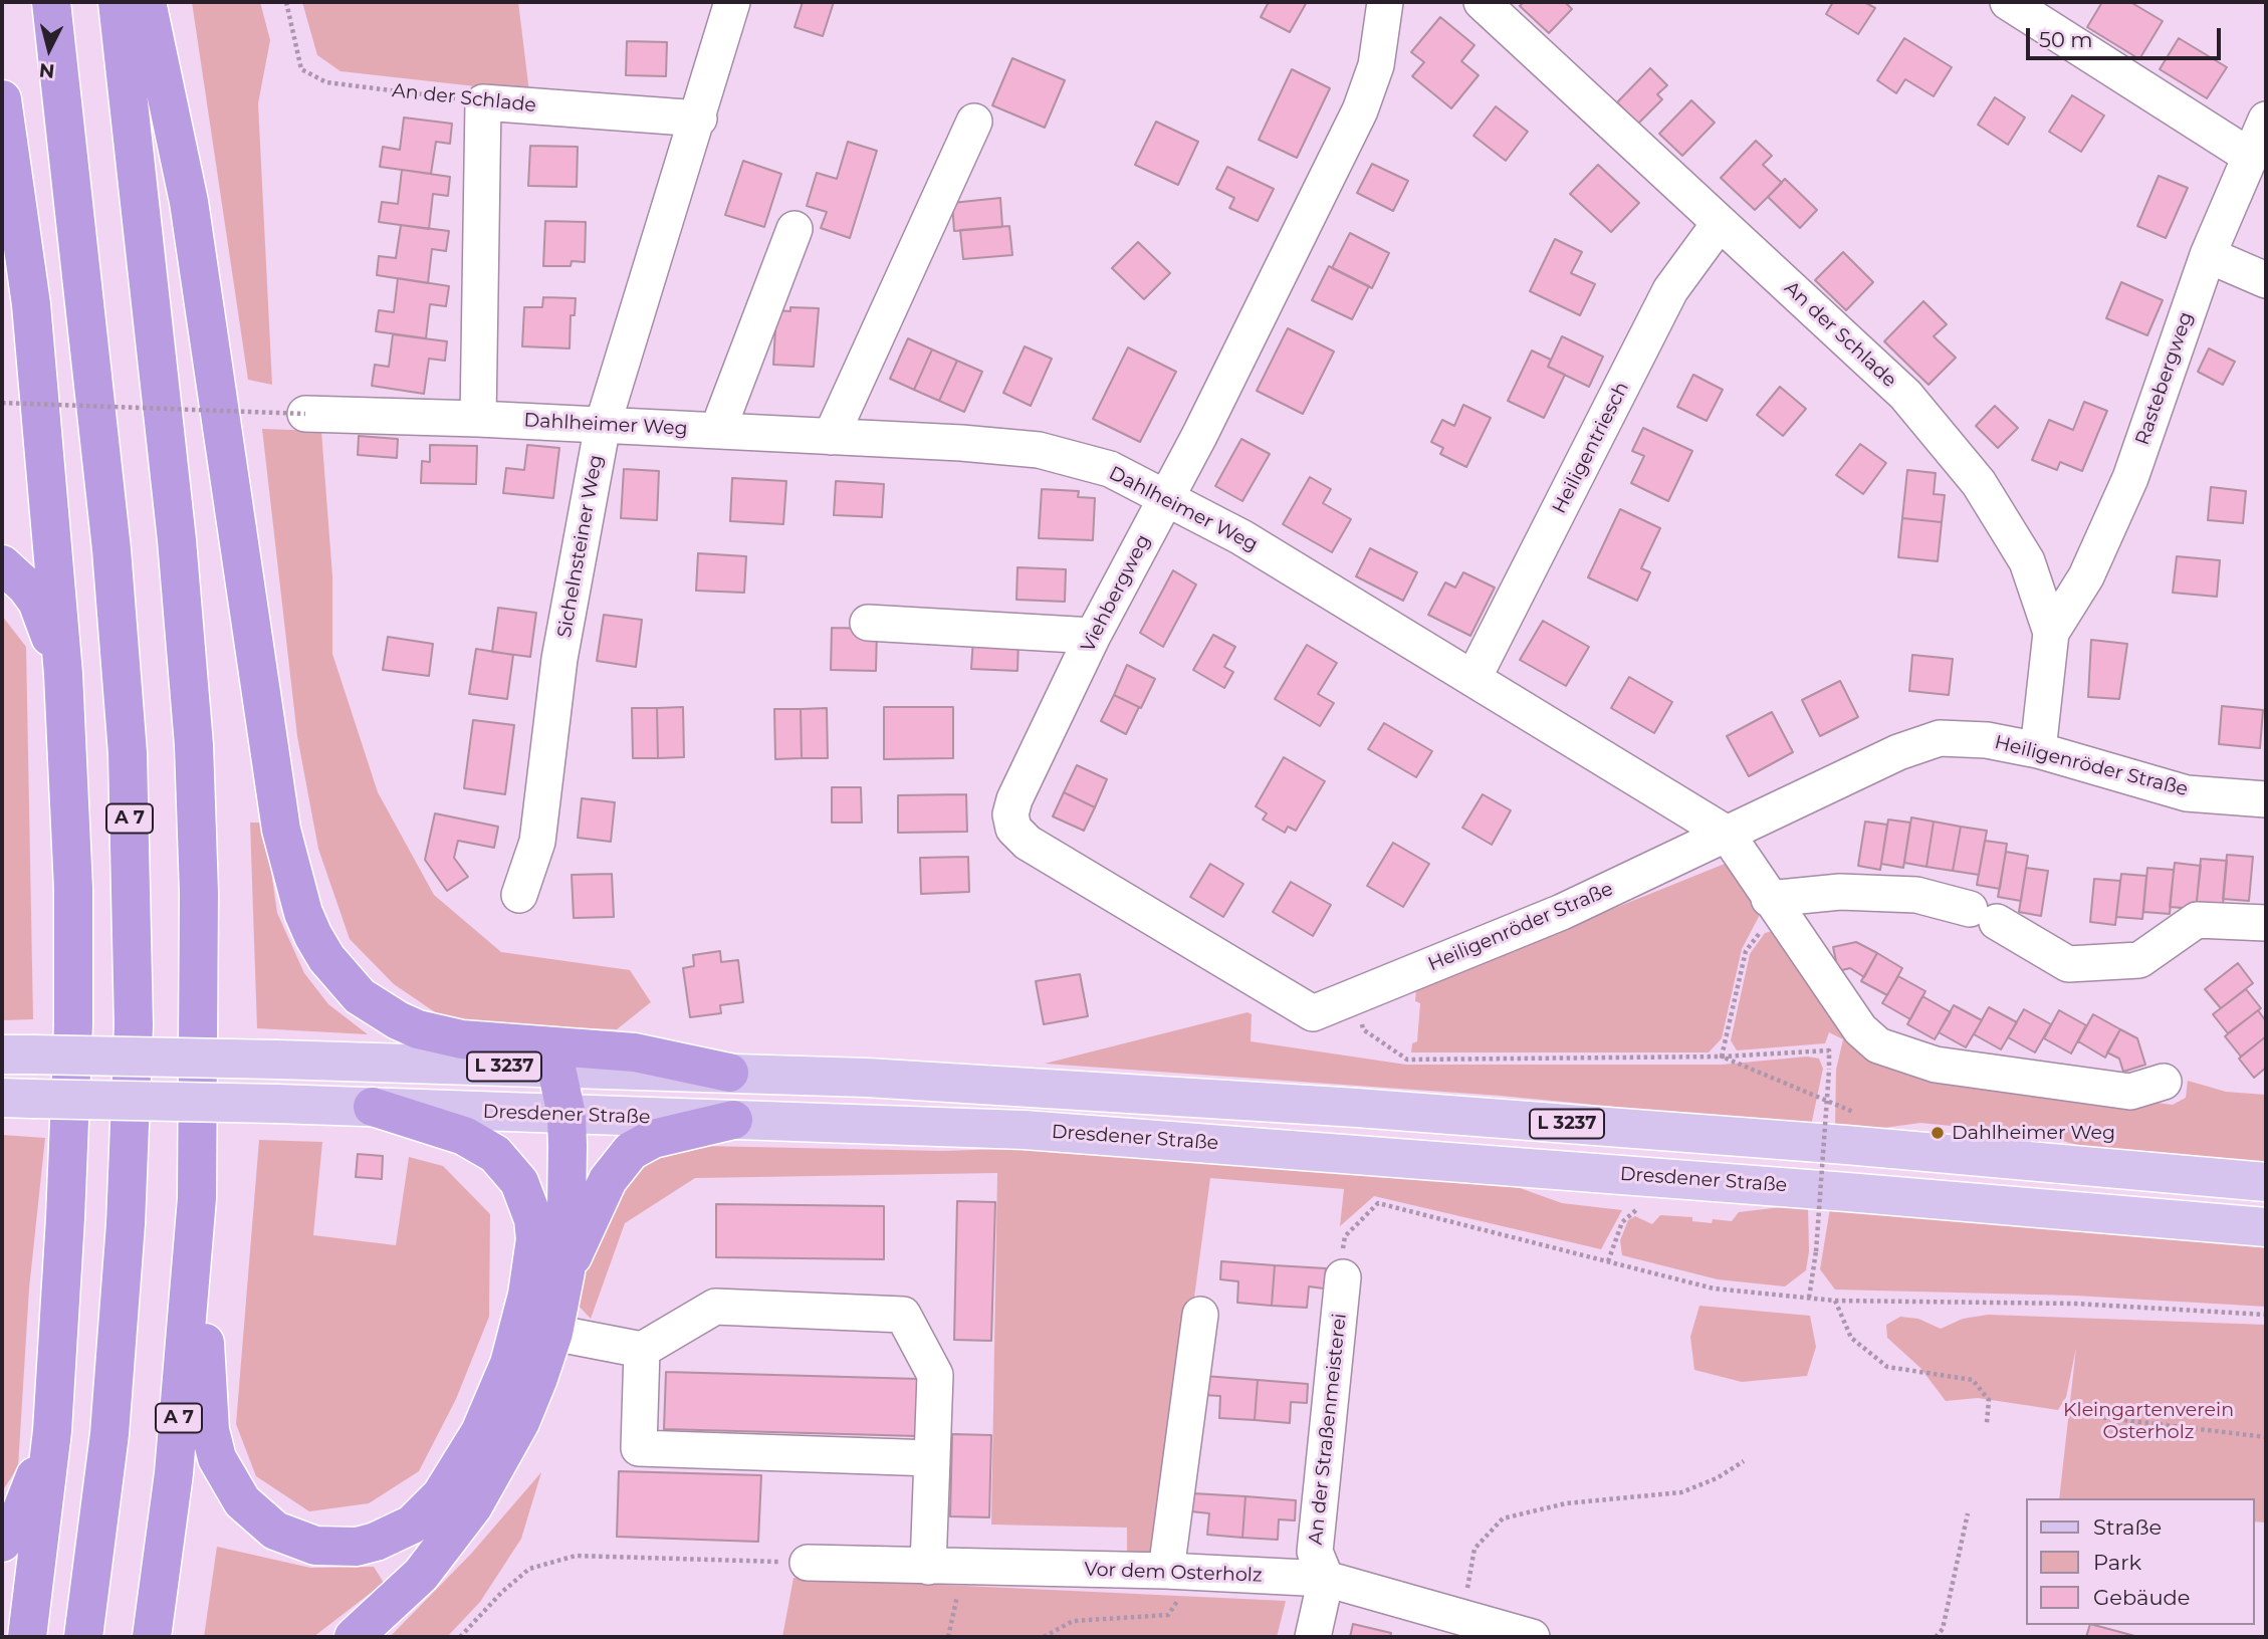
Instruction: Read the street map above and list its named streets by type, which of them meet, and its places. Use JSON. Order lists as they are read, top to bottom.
{
  "streets": {
    "highway": ["A 7"],
    "main road": ["L 3237", "Dresdener Straße"],
    "street": [
      "An der Schlade",
      "Rastebergweg",
      "Dahlheimer Weg",
      "Heiligentriesch",
      "Sichelnsteiner Weg",
      "Viehbergweg",
      "Heiligenröder Straße",
      "An der Straßenmeisterei",
      "Vor dem Osterholz"
    ]
  },
  "crossings": [
    ["An der Schlade", "Rastebergweg"],
    ["An der Schlade", "Heiligentriesch"],
    ["An der Schlade", "Sichelnsteiner Weg"],
    ["An der Schlade", "Heiligenröder Straße"],
    ["Dahlheimer Weg", "Heiligentriesch"],
    ["Dahlheimer Weg", "Sichelnsteiner Weg"],
    ["Dahlheimer Weg", "Viehbergweg"],
    ["Dahlheimer Weg", "Heiligenröder Straße"],
    ["Viehbergweg", "Heiligenröder Straße"],
    ["An der Straßenmeisterei", "Vor dem Osterholz"]
  ],
  "parks": ["Kleingartenverein Osterholz"],
  "places": ["Dahlheimer Weg"],
  "legend": ["Straße", "Park", "Gebäude"],
  "scale_bar": "50 m",
  "north": "bottom"
}
